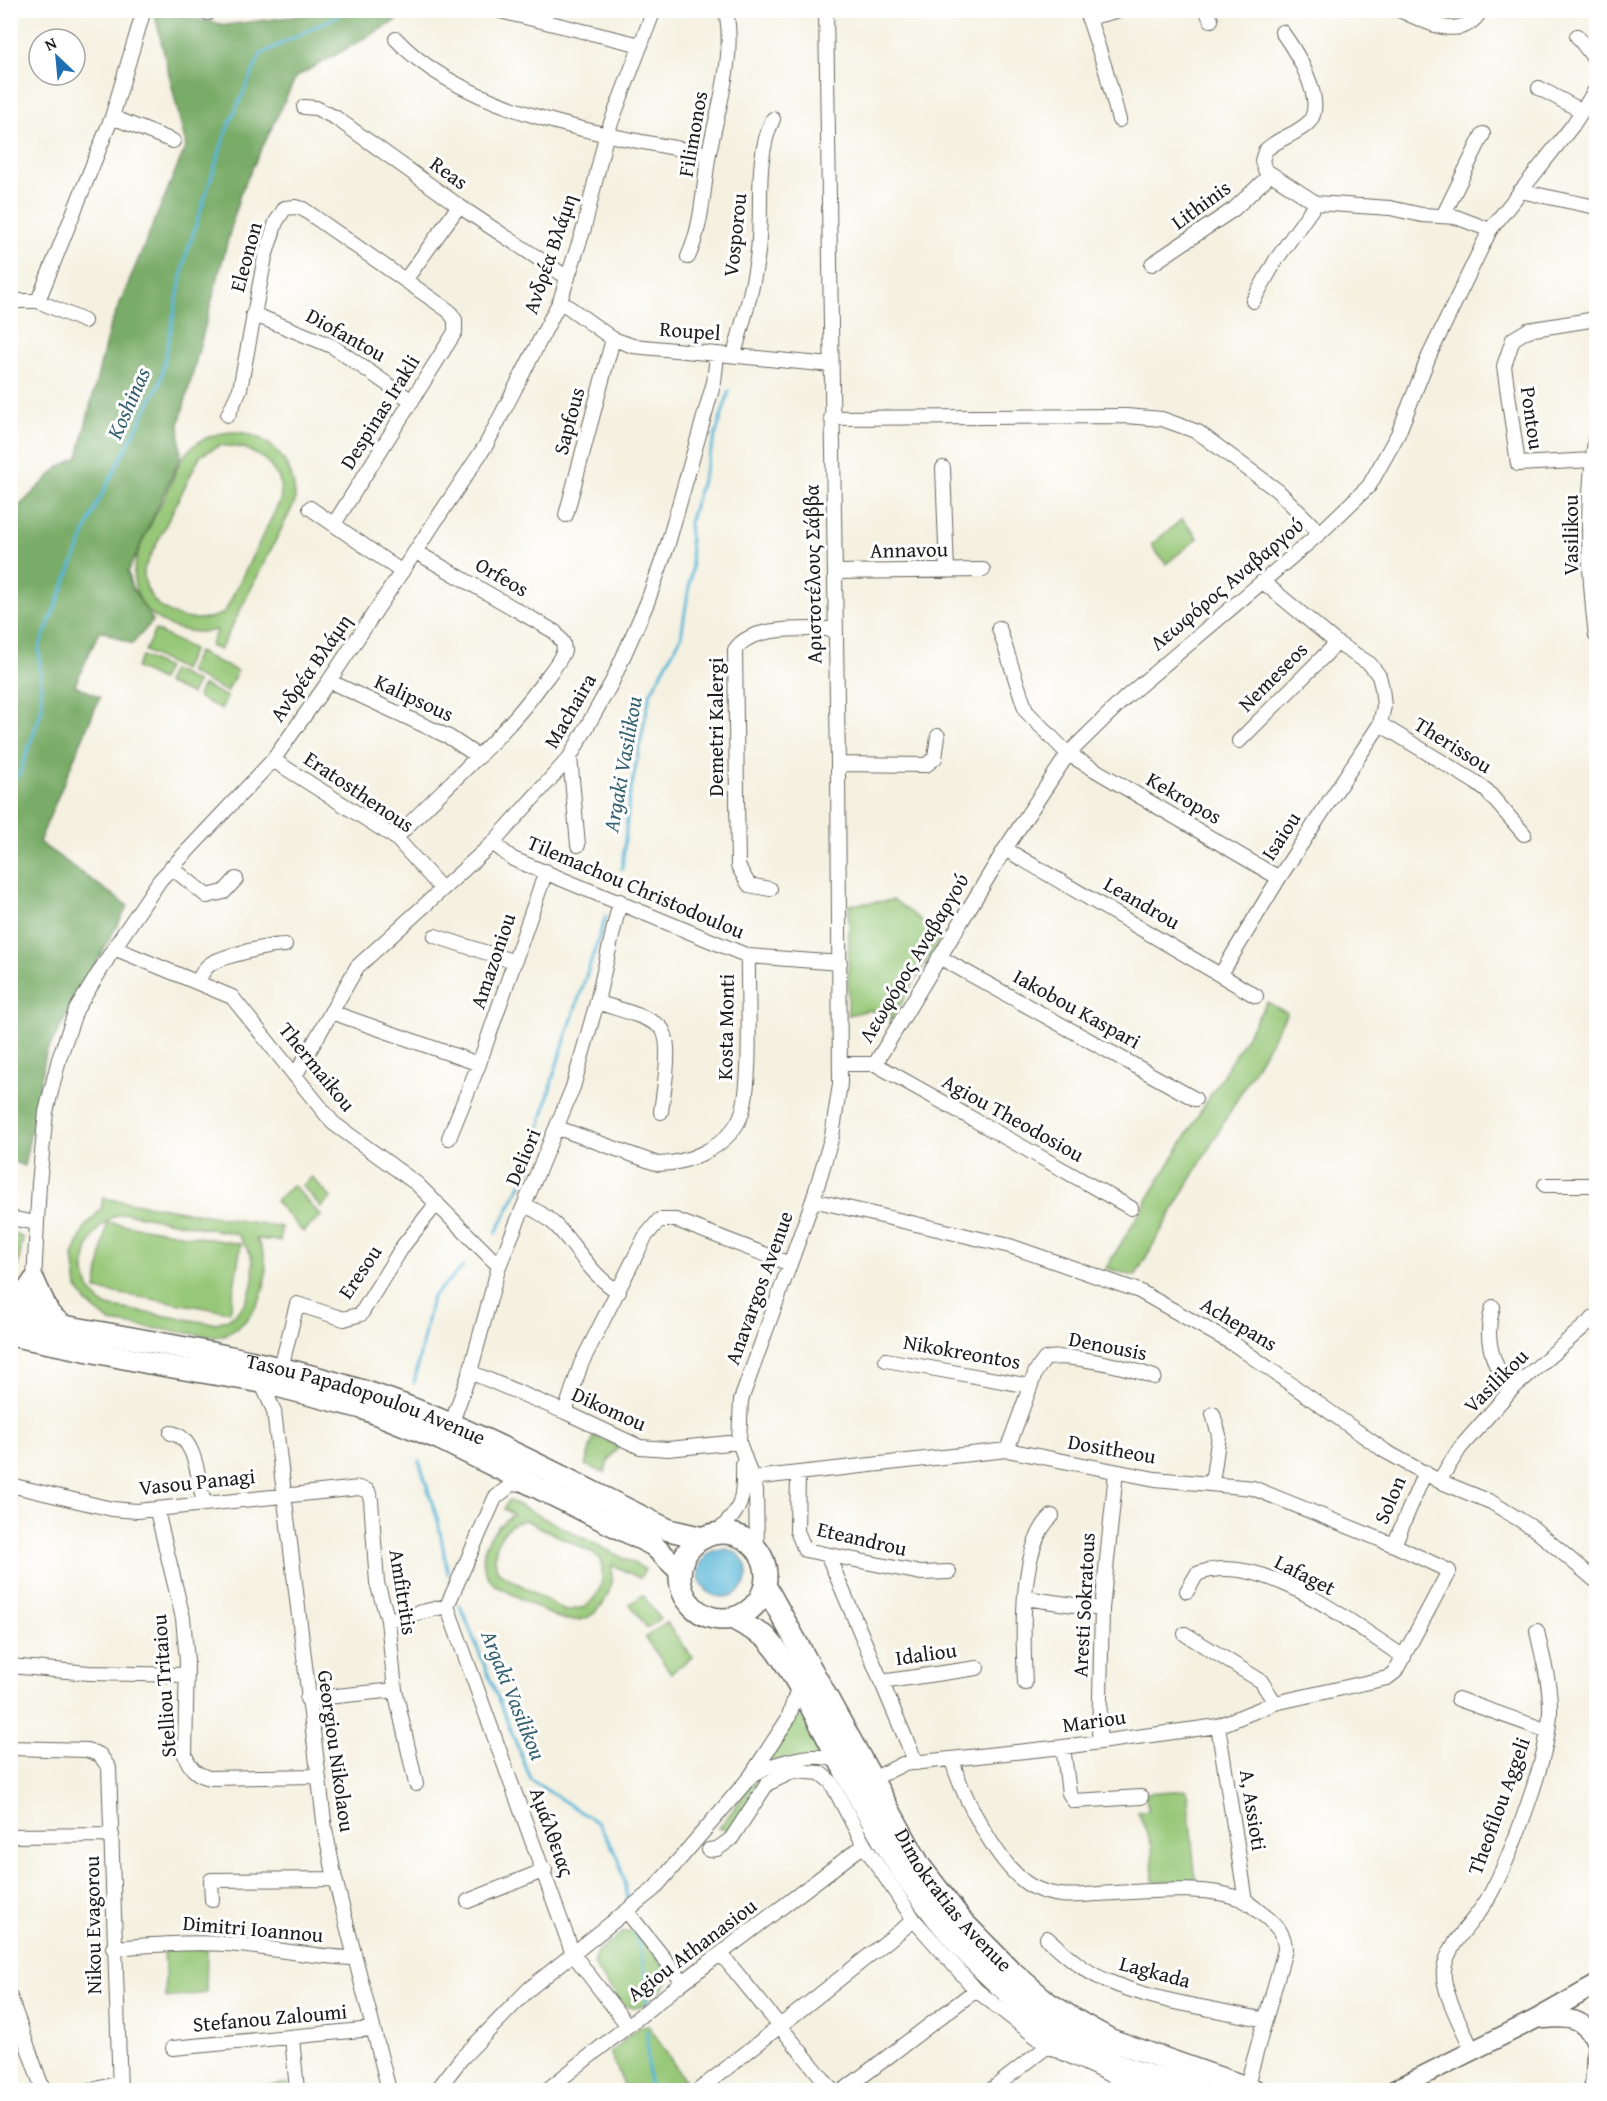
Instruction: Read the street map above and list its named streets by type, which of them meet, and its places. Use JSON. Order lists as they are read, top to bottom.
{
  "streets": {
    "highway": ["Tasou Papadopoulou Avenue", "Dimokratias Avenue"],
    "street": [
      "Filimonos",
      "Reas",
      "Lithinis",
      "Vosporou",
      "Ανδρέα Βλάμη",
      "Eleonon",
      "Roupel",
      "Diofantou",
      "Despinas Irakli",
      "Pontou",
      "Sapfous",
      "Vasilikou",
      "Annavou",
      "Αριστοτέλους Σάββα",
      "Orfeos",
      "Λεωφόρος Αναβαργού",
      "Nemeseos",
      "Kalipsous",
      "Machaira",
      "Demetri Kalergi",
      "Therissou",
      "Eratosthenous",
      "Kekropos",
      "Isaiou",
      "Tilemachou Christodoulou",
      "Leandrou",
      "Amazoniou",
      "Iakobou Kaspari",
      "Kosta Monti",
      "Thermaikou",
      "Agiou Theodosiou",
      "Deliori",
      "Eresou",
      "Anavargos Avenue",
      "Achepans",
      "Denousis",
      "Nikokreontos",
      "Dikomou",
      "Dositheou",
      "Vasou Panagi",
      "Solon",
      "Eteandrou",
      "Lafaget",
      "Amfitritis",
      "Aresti Sokratous",
      "Idaliou",
      "Stelliou Tritaiou",
      "Mariou",
      "Georgiou Nikolaou",
      "Theofilou Aggeli",
      "A, Assioti",
      "Αμάλθειας",
      "Nikou Evagorou",
      "Dimitri Ioannou",
      "Agiou Athanasiou",
      "Lagkada",
      "Stefanou Zaloumi"
    ]
  },
  "crossings": [
    ["Reas", "Ανδρέα Βλάμη"],
    ["Vosporou", "Roupel"],
    ["Ανδρέα Βλάμη", "Roupel"],
    ["Ανδρέα Βλάμη", "Orfeos"],
    ["Ανδρέα Βλάμη", "Kalipsous"],
    ["Ανδρέα Βλάμη", "Eratosthenous"],
    ["Ανδρέα Βλάμη", "Thermaikou"],
    ["Ανδρέα Βλάμη", "Tasou Papadopoulou Avenue"],
    ["Eleonon", "Diofantou"],
    ["Eleonon", "Despinas Irakli"],
    ["Roupel", "Sapfous"],
    ["Roupel", "Αριστοτέλους Σάββα"],
    ["Roupel", "Machaira"],
    ["Diofantou", "Despinas Irakli"],
    ["Pontou", "Vasilikou"],
    ["Vasilikou", "Achepans"],
    ["Annavou", "Αριστοτέλους Σάββα"],
    ["Αριστοτέλους Σάββα", "Λεωφόρος Αναβαργού"],
    ["Αριστοτέλους Σάββα", "Demetri Kalergi"],
    ["Αριστοτέλους Σάββα", "Tilemachou Christodoulou"],
    ["Αριστοτέλους Σάββα", "Anavargos Avenue"],
    ["Orfeos", "Kalipsous"],
    ["Λεωφόρος Αναβαργού", "Kekropos"],
    ["Λεωφόρος Αναβαργού", "Leandrou"],
    ["Λεωφόρος Αναβαργού", "Iakobou Kaspari"],
    ["Λεωφόρος Αναβαργού", "Agiou Theodosiou"],
    ["Machaira", "Eratosthenous"],
    ["Machaira", "Tilemachou Christodoulou"],
    ["Machaira", "Thermaikou"],
    ["Therissou", "Isaiou"],
    ["Kekropos", "Isaiou"],
    ["Isaiou", "Leandrou"],
    ["Tilemachou Christodoulou", "Amazoniou"],
    ["Tilemachou Christodoulou", "Kosta Monti"],
    ["Tilemachou Christodoulou", "Deliori"],
    ["Kosta Monti", "Deliori"],
    ["Thermaikou", "Deliori"],
    ["Thermaikou", "Eresou"],
    ["Deliori", "Tasou Papadopoulou Avenue"],
    ["Deliori", "Dikomou"],
    ["Eresou", "Tasou Papadopoulou Avenue"],
    ["Anavargos Avenue", "Achepans"],
    ["Anavargos Avenue", "Tasou Papadopoulou Avenue"],
    ["Anavargos Avenue", "Dikomou"],
    ["Anavargos Avenue", "Dositheou"],
    ["Anavargos Avenue", "Dimokratias Avenue"],
    ["Achepans", "Solon"],
    ["Denousis", "Nikokreontos"],
    ["Denousis", "Dositheou"],
    ["Tasou Papadopoulou Avenue", "Georgiou Nikolaou"],
    ["Tasou Papadopoulou Avenue", "Dimokratias Avenue"],
    ["Dositheou", "Solon"],
    ["Dositheou", "Eteandrou"],
    ["Dositheou", "Lafaget"],
    ["Dositheou", "Aresti Sokratous"],
    ["Dositheou", "Mariou"],
    ["Vasou Panagi", "Amfitritis"],
    ["Vasou Panagi", "Stelliou Tritaiou"],
    ["Vasou Panagi", "Georgiou Nikolaou"],
    ["Lafaget", "Mariou"],
    ["Amfitritis", "Georgiou Nikolaou"],
    ["Aresti Sokratous", "Mariou"],
    ["Stelliou Tritaiou", "Georgiou Nikolaou"],
    ["Mariou", "A, Assioti"],
    ["Mariou", "Dimokratias Avenue"],
    ["Georgiou Nikolaou", "Dimitri Ioannou"],
    ["Georgiou Nikolaou", "Stefanou Zaloumi"],
    ["Αμάλθειας", "Agiou Athanasiou"],
    ["Nikou Evagorou", "Dimitri Ioannou"]
  ],
  "water": ["Koshinas", "Argaki Vasilikou"],
  "north": "top left"
}
